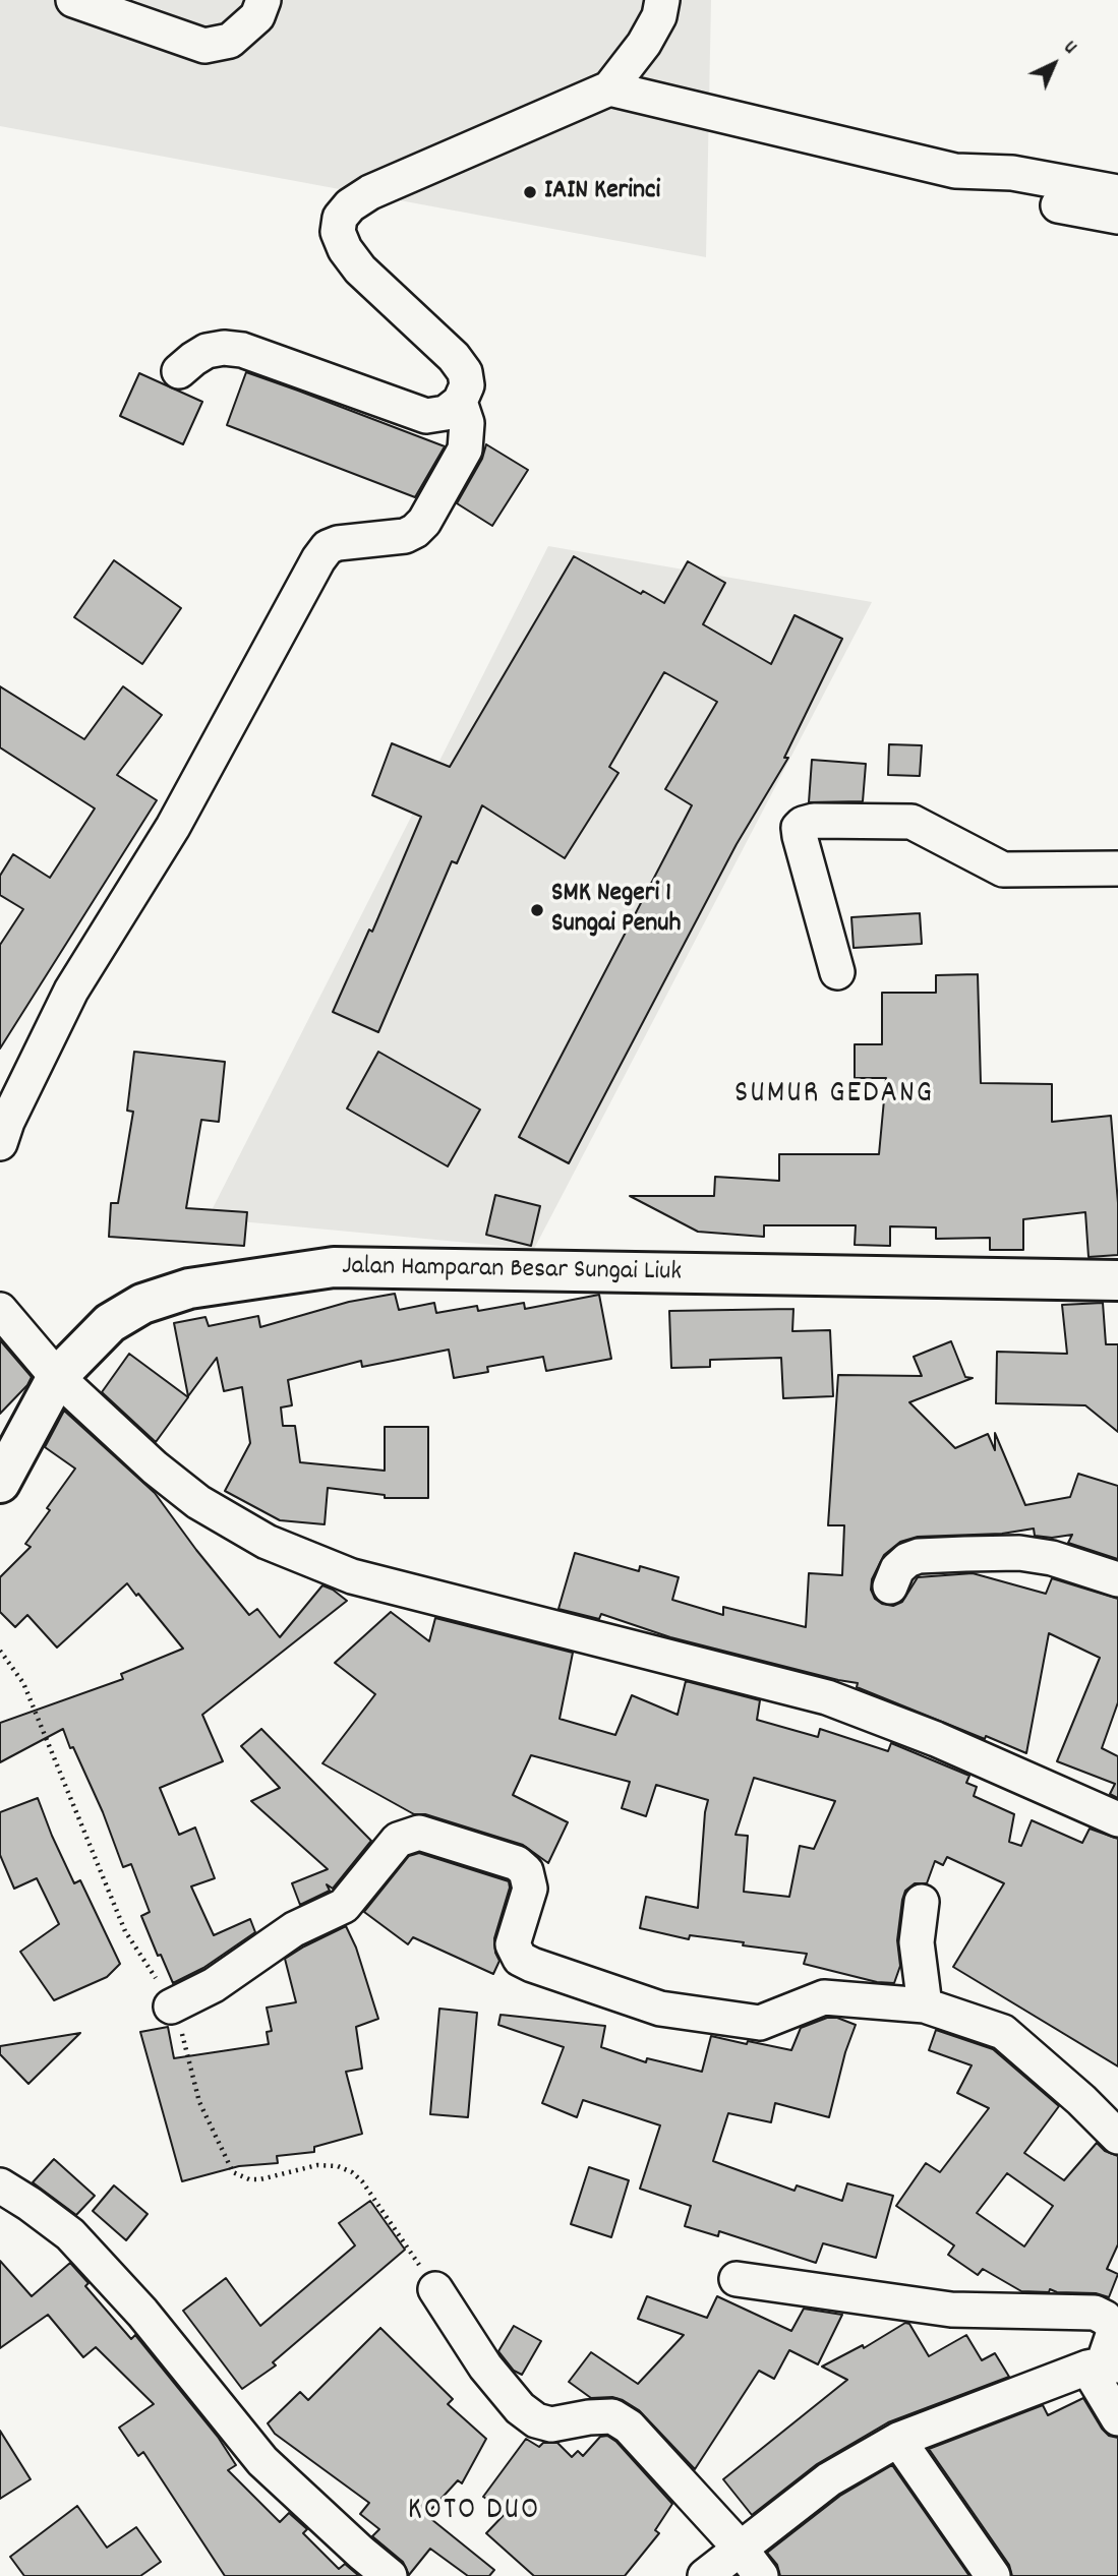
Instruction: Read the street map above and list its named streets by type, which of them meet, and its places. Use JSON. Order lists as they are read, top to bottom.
{
  "streets": {
    "street": ["Jalan Hamparan Besar Sungai Liuk"]
  },
  "districts": ["SUMUR GEDANG", "KOTO DUO"],
  "places": ["IAIN Kerinci", "SMK Negeri 1 Sungai Penuh"],
  "north": "top right"
}
